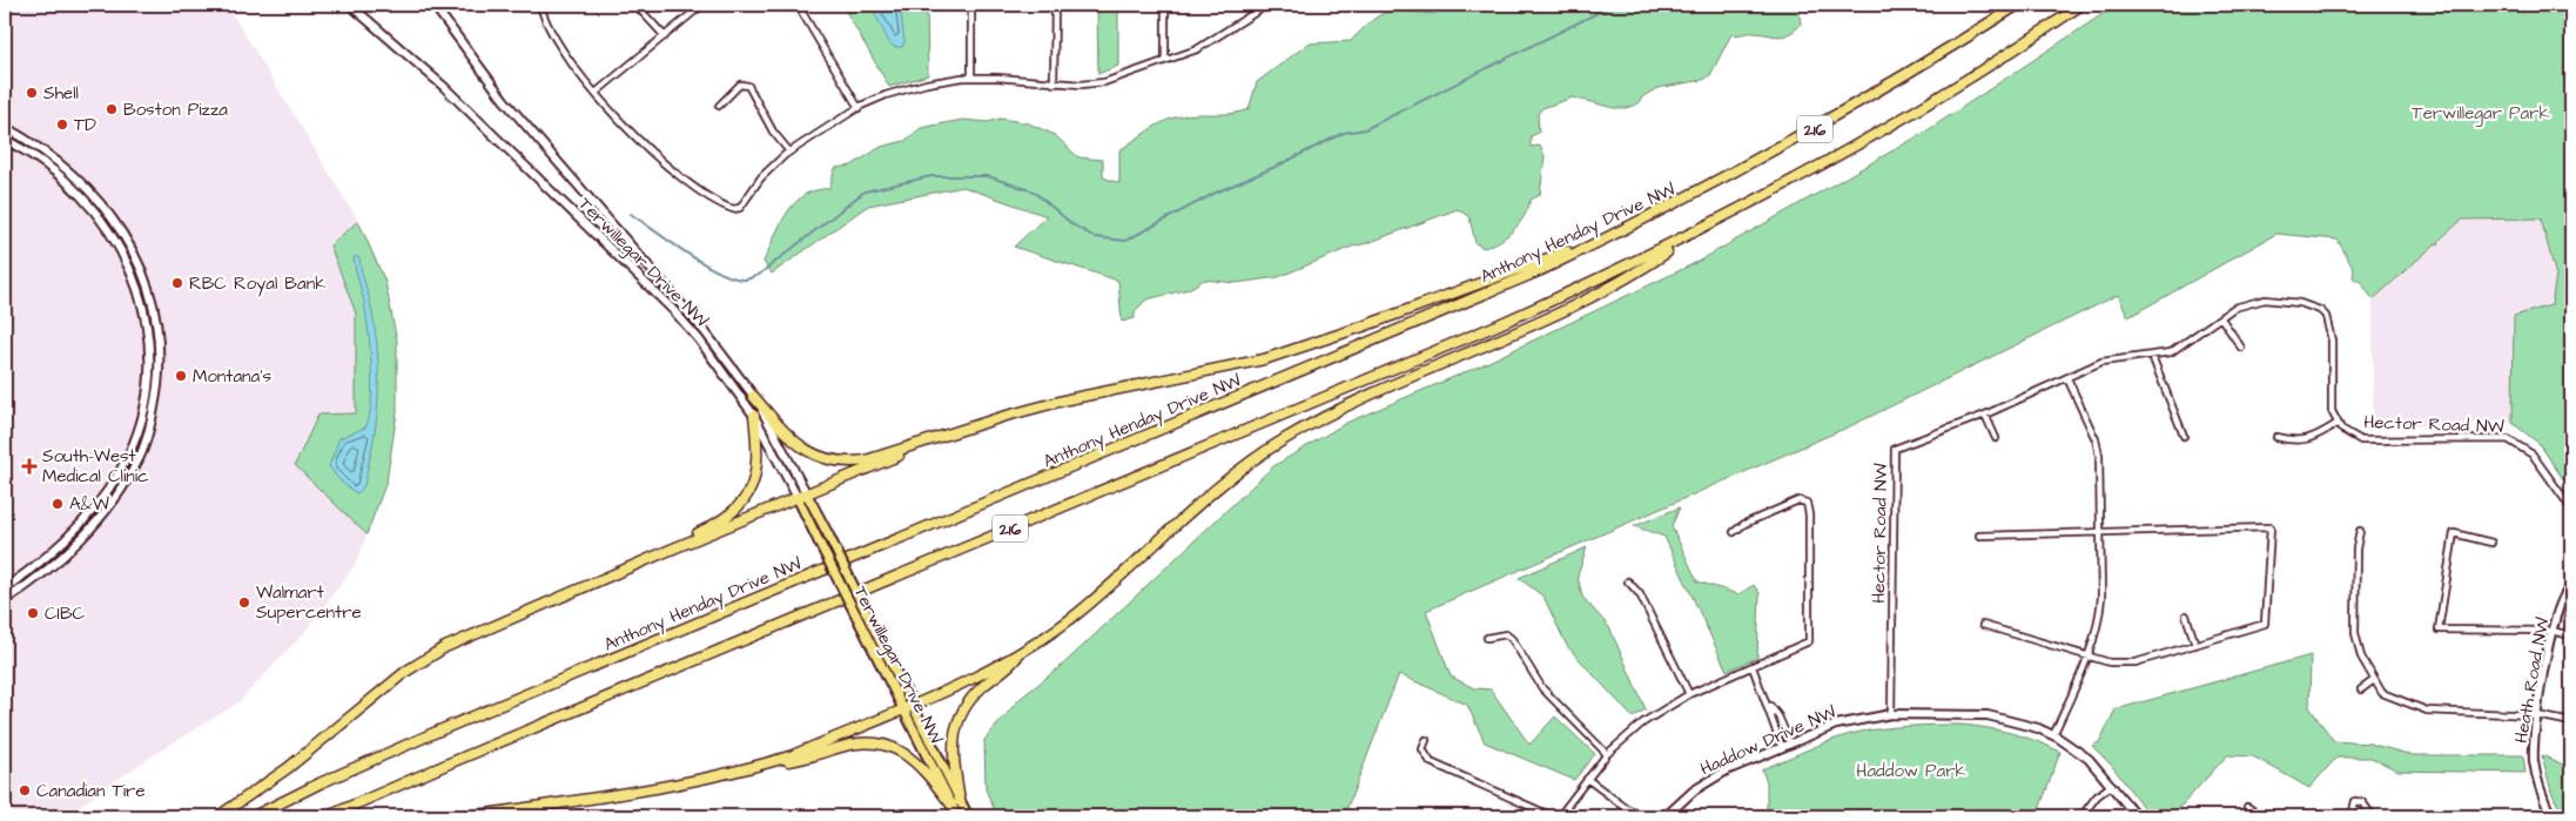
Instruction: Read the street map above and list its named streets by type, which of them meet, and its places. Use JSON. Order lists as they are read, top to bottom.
{
  "streets": {
    "highway": ["216", "Anthony Henday Drive NW"],
    "main road": ["Terwillegar Drive NW"],
    "street": ["Hector Road NW", "Heath Road NW", "Haddow Drive NW"]
  },
  "crossings": [
    ["Hector Road NW", "Haddow Drive NW"]
  ],
  "parks": ["Terwillegar Park", "Haddow Park"],
  "places": {
    "other": [
      "Shell",
      "Boston Pizza",
      "TD",
      "RBC Royal Bank",
      "Montana's",
      "A&W",
      "Walmart Supercentre",
      "CIBC",
      "Canadian Tire"
    ],
    "health": ["South-West Medical Clinic"]
  }
}
